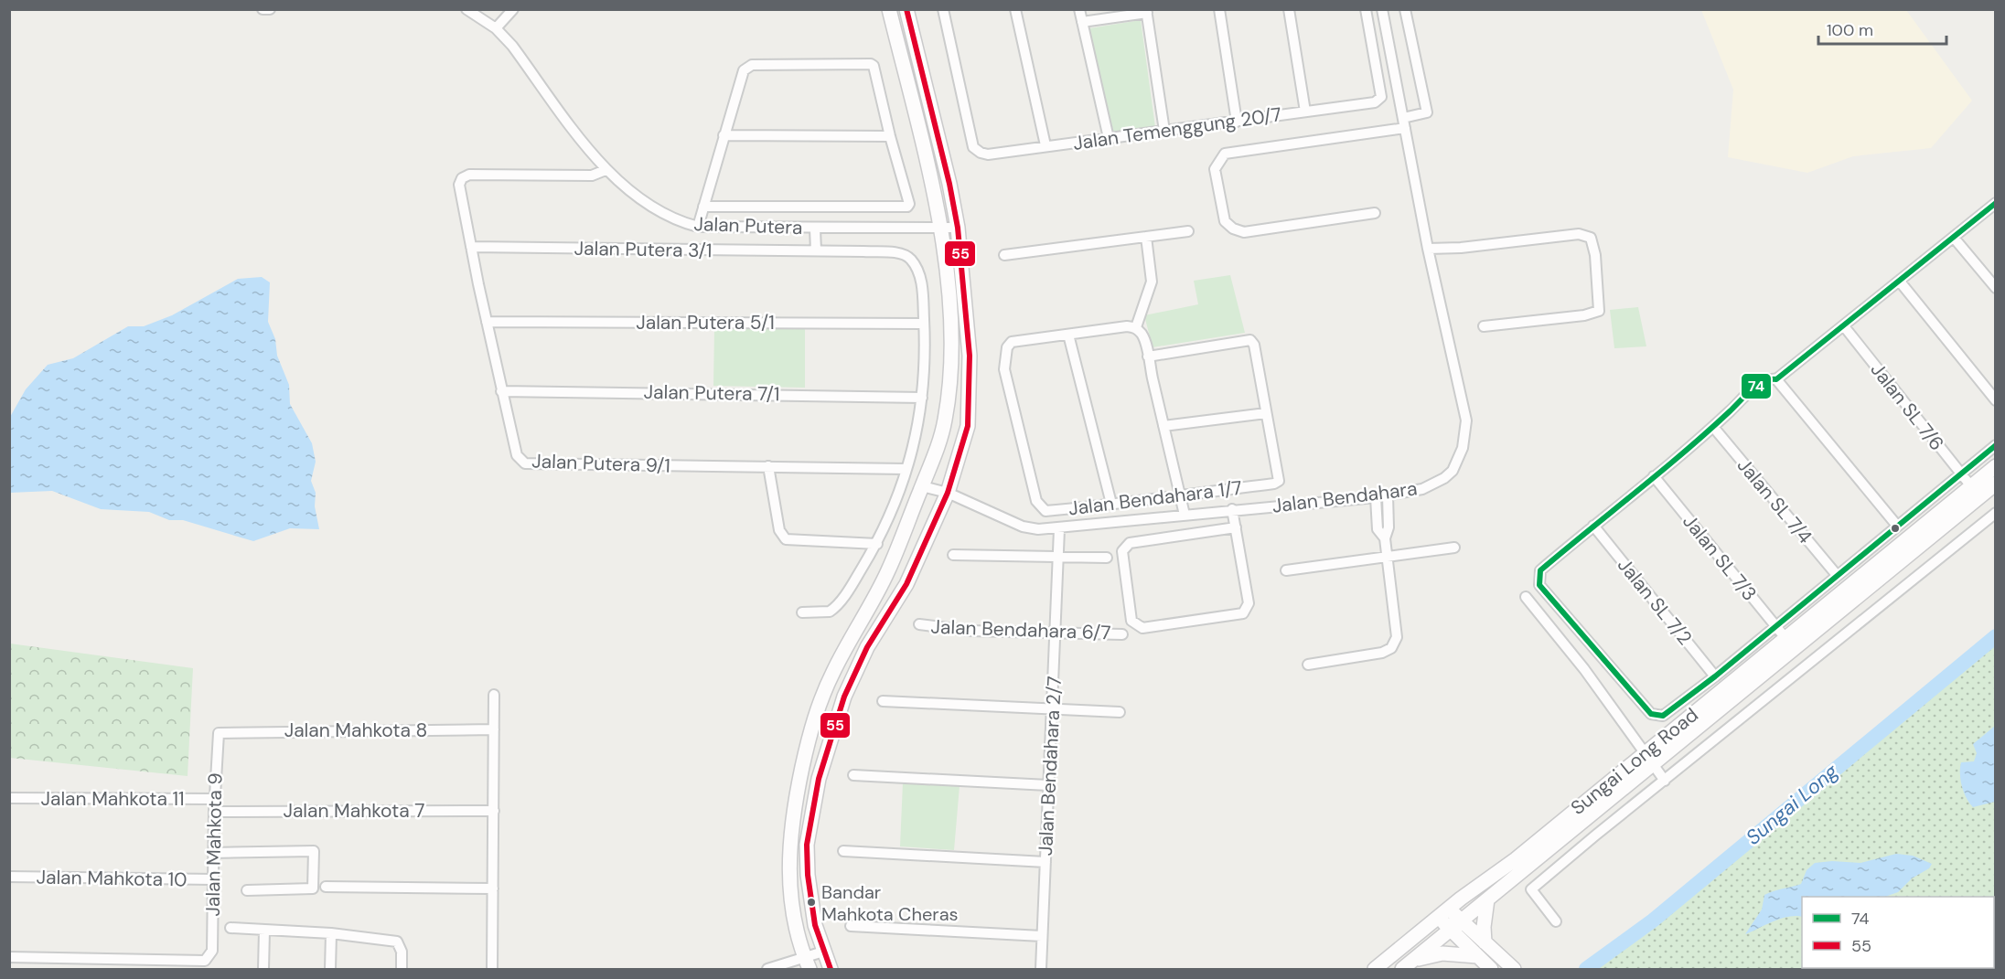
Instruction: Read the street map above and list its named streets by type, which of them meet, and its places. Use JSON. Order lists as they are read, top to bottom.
{
  "streets": {
    "street": [
      "Jalan Temenggung 20/7",
      "Jalan Putera",
      "Jalan Putera 3/1",
      "Jalan Putera 5/1",
      "Jalan Putera 7/1",
      "Jalan SL 7/6",
      "Jalan Putera 9/1",
      "Jalan Bendahara",
      "Jalan Bendahara 1/7",
      "Jalan SL 7/4",
      "Jalan SL 7/3",
      "Jalan SL 7/2",
      "Jalan Bendahara 6/7",
      "Jalan Mahkota 8",
      "Sungai Long Road",
      "Jalan Bendahara 2/7",
      "Jalan Mahkota 11",
      "Jalan Mahkota 7",
      "Jalan Mahkota 9",
      "Jalan Mahkota 10"
    ]
  },
  "crossings": [
    ["Jalan Putera", "Jalan Putera 9/1"],
    ["Jalan Putera 3/1", "Jalan Putera 5/1"],
    ["Jalan Putera 3/1", "Jalan Putera 7/1"],
    ["Jalan Putera 3/1", "Jalan Putera 9/1"],
    ["Jalan Putera 5/1", "Jalan Putera 9/1"],
    ["Jalan Putera 7/1", "Jalan Putera 9/1"],
    ["Jalan SL 7/6", "Sungai Long Road"],
    ["Jalan Bendahara", "Jalan Bendahara 2/7"],
    ["Jalan SL 7/3", "Sungai Long Road"],
    ["Jalan Bendahara 6/7", "Jalan Bendahara 2/7"],
    ["Jalan Mahkota 8", "Jalan Mahkota 9"],
    ["Jalan Mahkota 11", "Jalan Mahkota 9"],
    ["Jalan Mahkota 7", "Jalan Mahkota 9"],
    ["Jalan Mahkota 9", "Jalan Mahkota 10"]
  ],
  "water": ["Sungai Long"],
  "places": ["Bandar Mahkota Cheras"],
  "lines": ["transit line 55", "transit line 74"],
  "legend": ["74", "55"],
  "scale_bar": "100 m"
}
